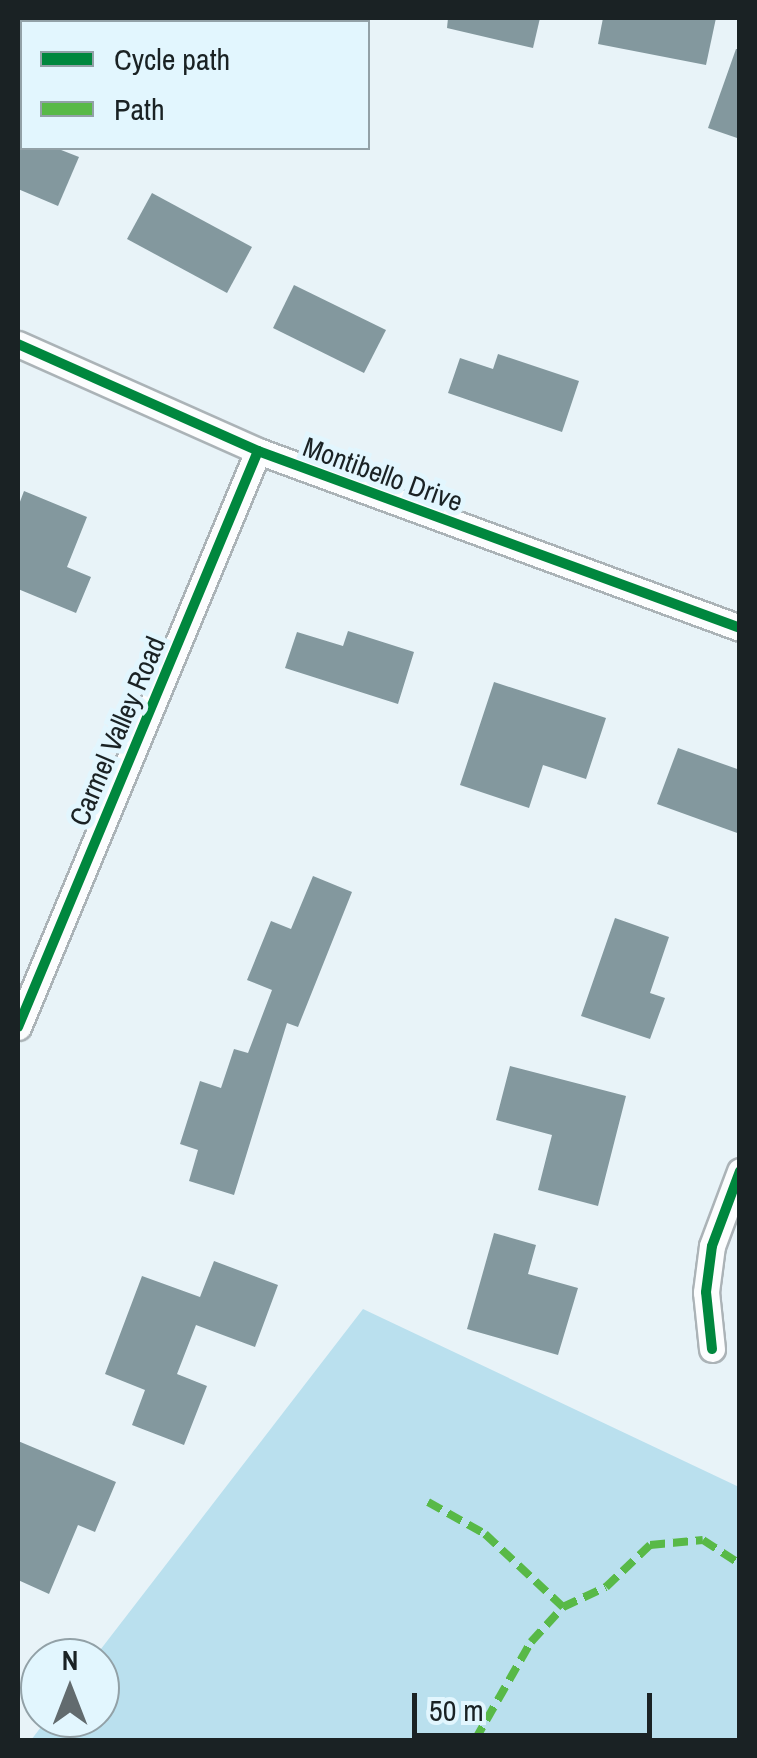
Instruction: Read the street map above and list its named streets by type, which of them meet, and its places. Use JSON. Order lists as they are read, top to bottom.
{
  "streets": {
    "street": ["Montibello Drive", "Carmel Valley Road"]
  },
  "crossings": [
    ["Montibello Drive", "Carmel Valley Road"]
  ],
  "legend": ["Cycle path", "Path"],
  "scale_bar": "50 m",
  "north": "top"
}
